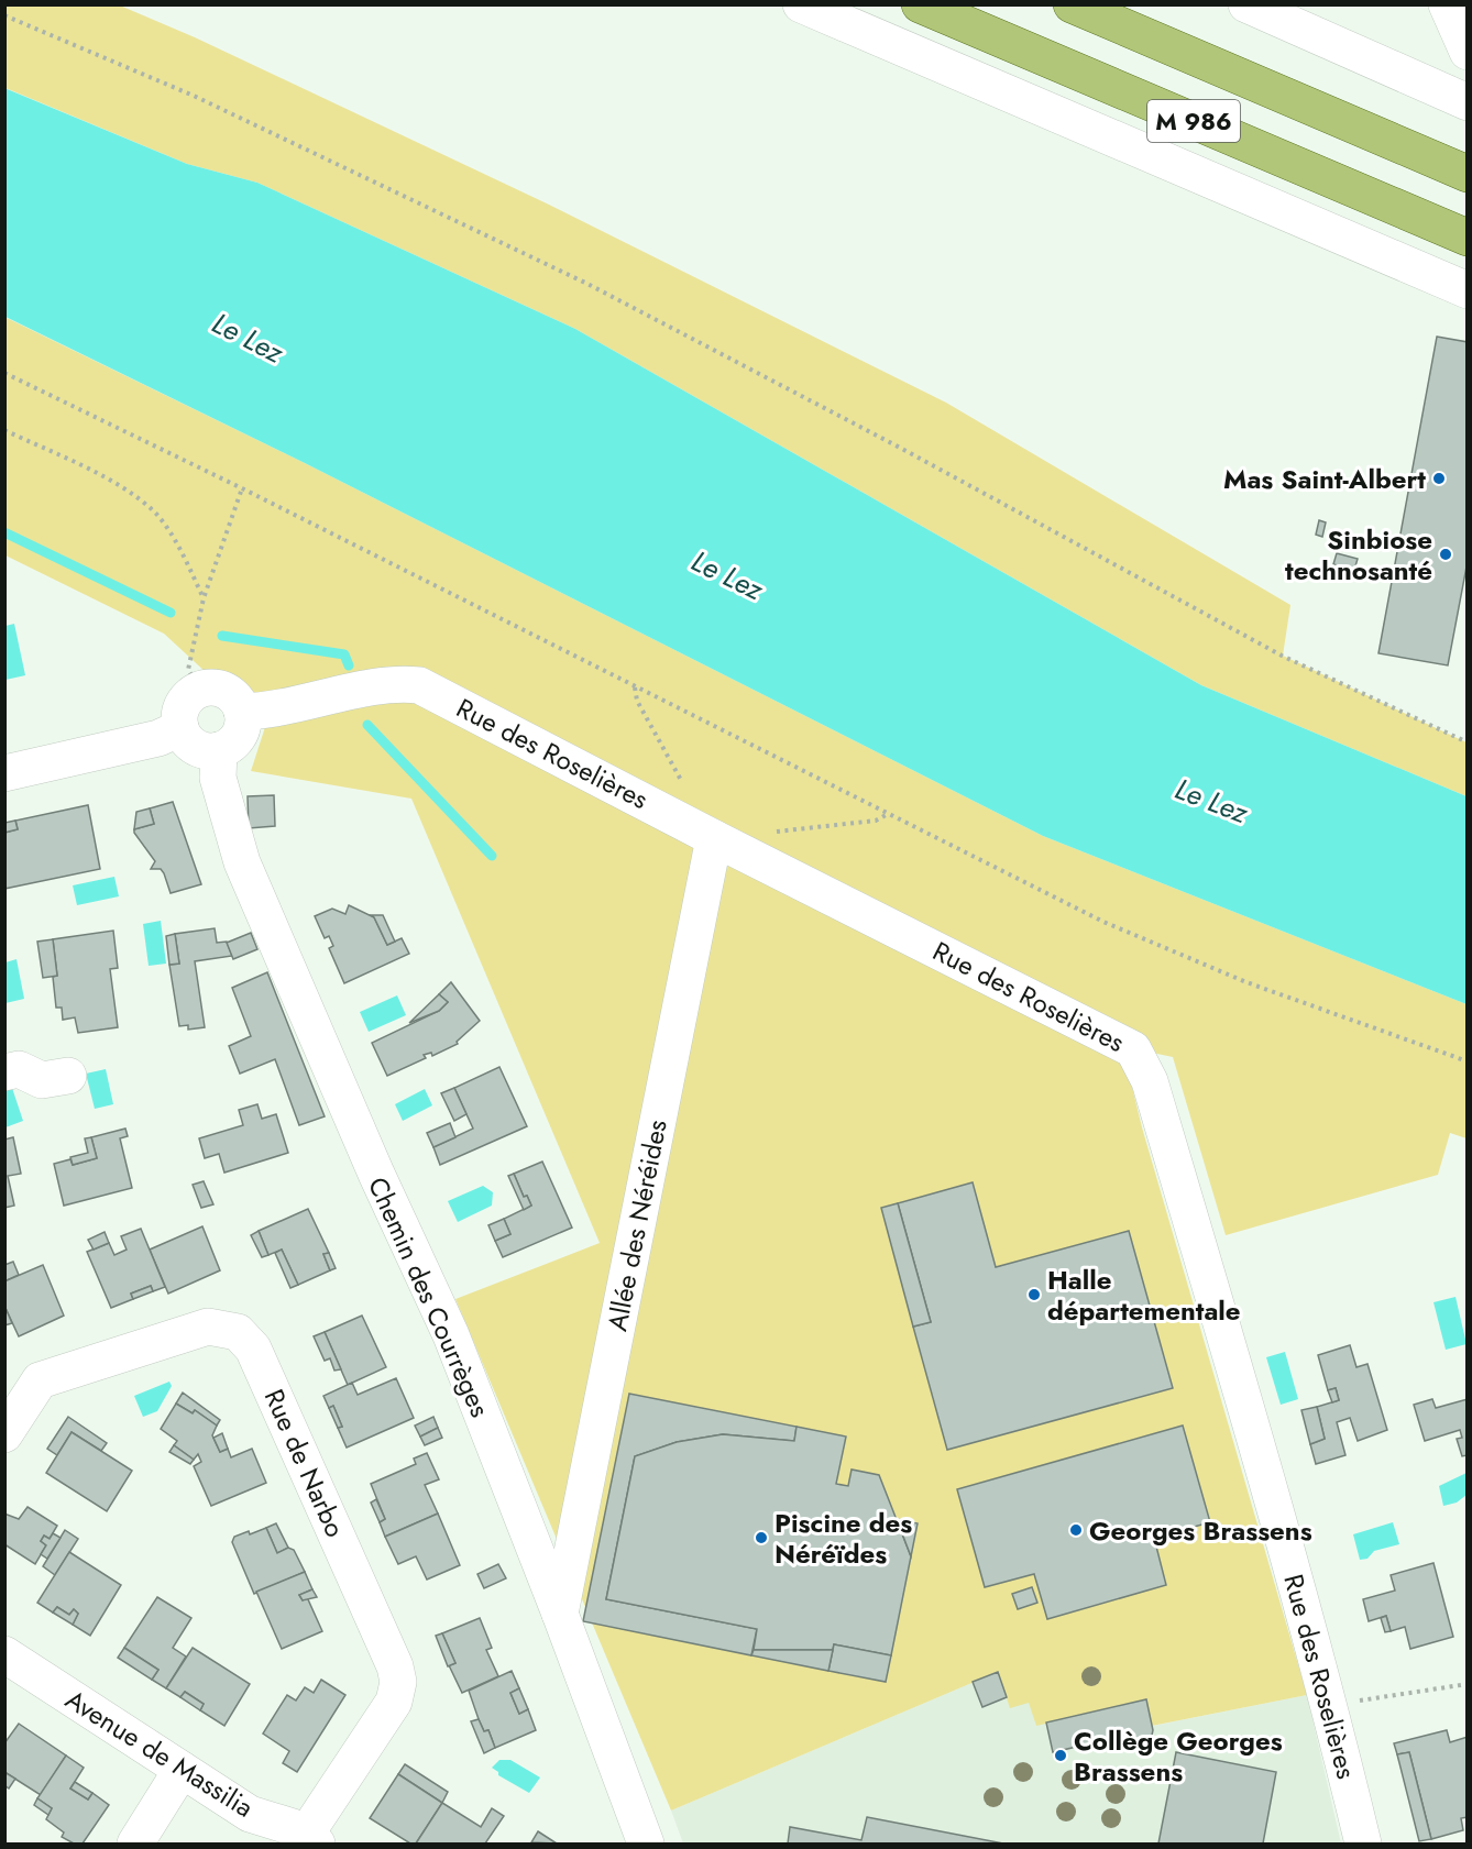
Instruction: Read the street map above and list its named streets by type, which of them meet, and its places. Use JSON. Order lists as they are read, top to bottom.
{
  "streets": {
    "main road": ["M 986"],
    "street": [
      "Rue des Roselières",
      "Allée des Néréides",
      "Chemin des Courrèges",
      "Rue de Narbo",
      "Avenue de Massilia"
    ]
  },
  "crossings": [
    ["Rue des Roselières", "Allée des Néréides"],
    ["Rue des Roselières", "Chemin des Courrèges"],
    ["Allée des Néréides", "Chemin des Courrèges"],
    ["Rue de Narbo", "Avenue de Massilia"]
  ],
  "water": ["Le Lez"],
  "places": [
    "Mas Saint-Albert",
    "Sinbiose technosanté",
    "Halle départementale",
    "Georges Brassens",
    "Piscine des Néréïdes",
    "Collège Georges Brassens"
  ]
}
